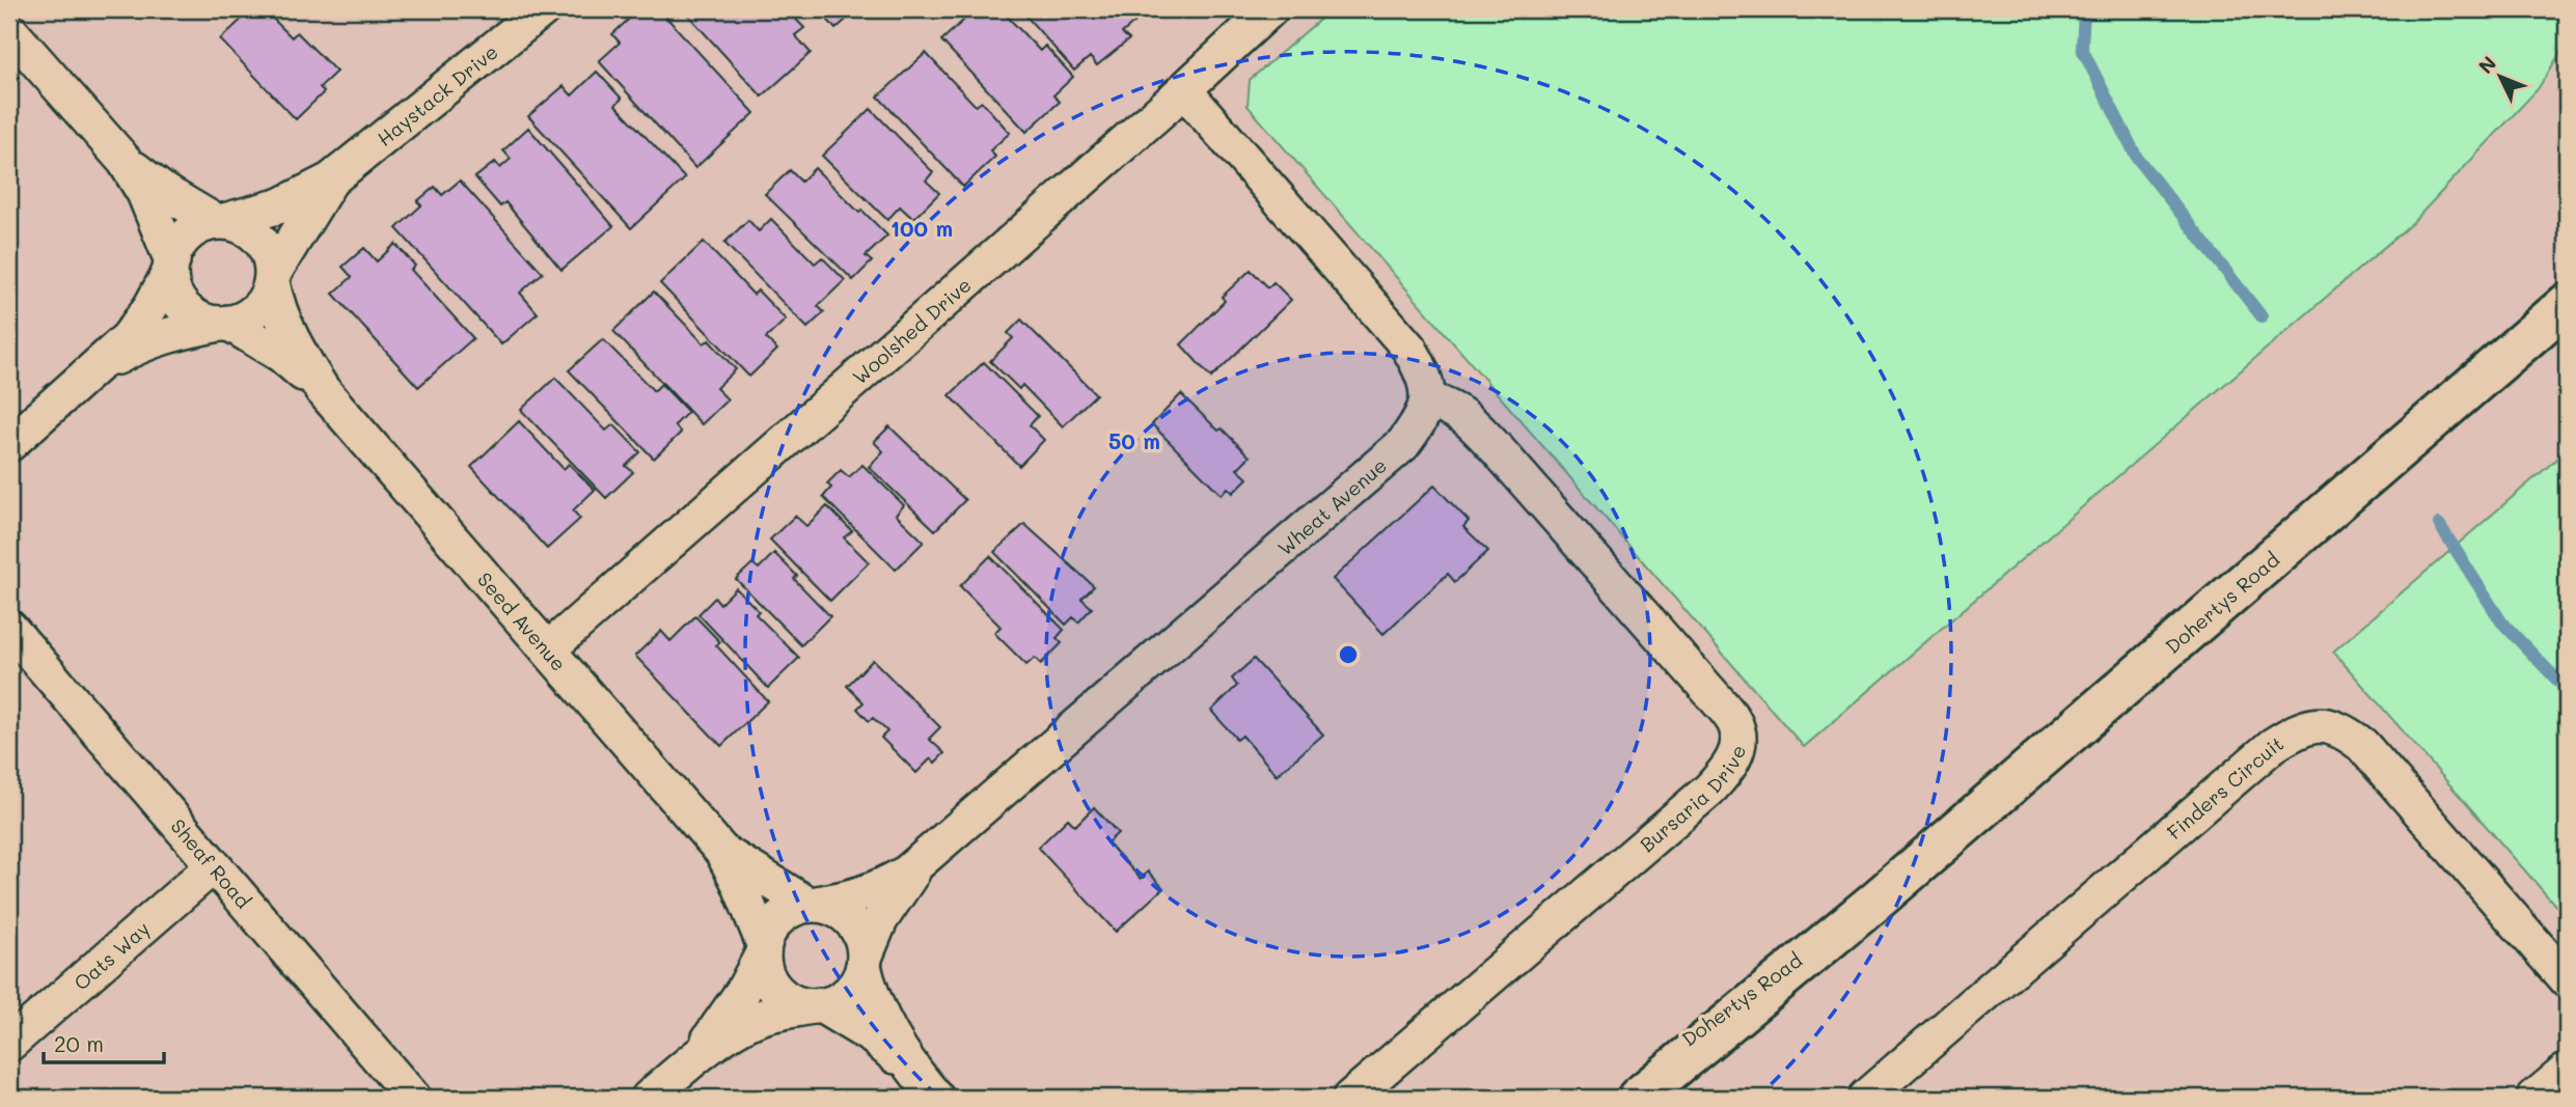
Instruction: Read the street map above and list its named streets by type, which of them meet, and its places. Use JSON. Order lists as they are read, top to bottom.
{
  "streets": {
    "main road": ["Dohertys Road"],
    "street": [
      "Haystack Drive",
      "Woolshed Drive",
      "Wheat Avenue",
      "Seed Avenue",
      "Finders Circuit",
      "Bursaria Drive",
      "Sheaf Road",
      "Oats Way"
    ]
  },
  "crossings": [
    ["Haystack Drive", "Seed Avenue"],
    ["Woolshed Drive", "Seed Avenue"],
    ["Wheat Avenue", "Seed Avenue"],
    ["Wheat Avenue", "Bursaria Drive"],
    ["Sheaf Road", "Oats Way"]
  ],
  "scale_bar": "20 m",
  "north": "top left",
  "rings": ["100 m", "50 m"]
}
